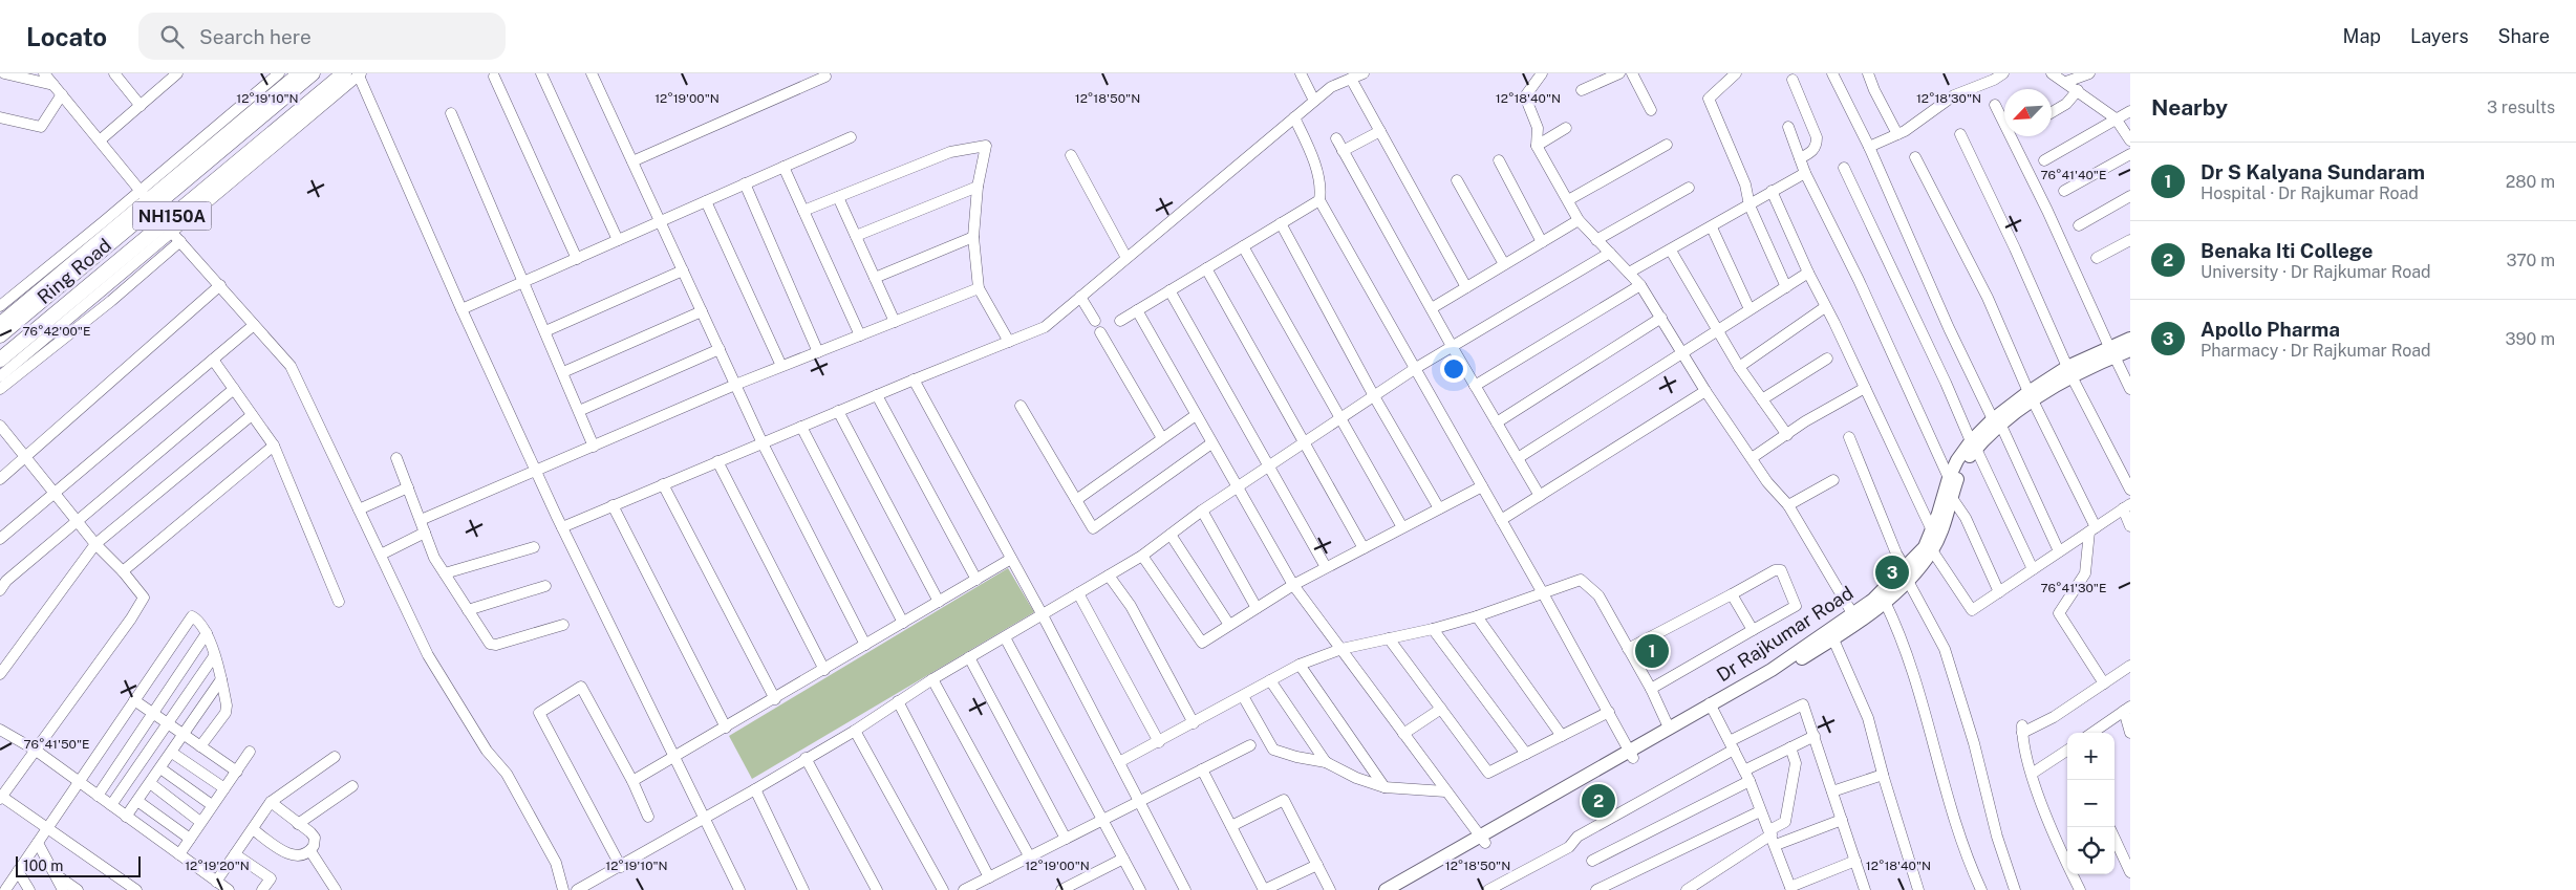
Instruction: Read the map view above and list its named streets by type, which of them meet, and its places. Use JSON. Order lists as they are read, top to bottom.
{
  "streets": {
    "highway": ["NH150A", "Ring Road"],
    "main road": ["Dr Rajkumar Road"]
  },
  "scale_bar": "100 m",
  "north": "bottom left",
  "page": {
    "header": "Locato",
    "search": "Search here",
    "nav": ["Map", "Layers", "Share"],
    "heading": ["Nearby", "3 results"],
    "list": [
      {
        "mark": "1",
        "name": "Dr S Kalyana Sundaram",
        "note": "Hospital · Dr Rajkumar Road",
        "value": "280 m"
      },
      {
        "mark": "2",
        "name": "Benaka Iti College",
        "note": "University · Dr Rajkumar Road",
        "value": "370 m"
      },
      {
        "mark": "3",
        "name": "Apollo Pharma",
        "note": "Pharmacy · Dr Rajkumar Road",
        "value": "390 m"
      }
    ],
    "pins": ["3", "1", "2"],
    "map_buttons": ["+", "−"],
    "scale": "100 m"
  },
  "coordinates": [
    "12°19'10\"N",
    "12°19'00\"N",
    "12°18'40\"N",
    "12°18'50\"N",
    "12°18'30\"N",
    "76°41'40\"E",
    "76°42'00\"E",
    "76°41'30\"E",
    "76°41'50\"E",
    "12°19'20\"N"
  ]
}
